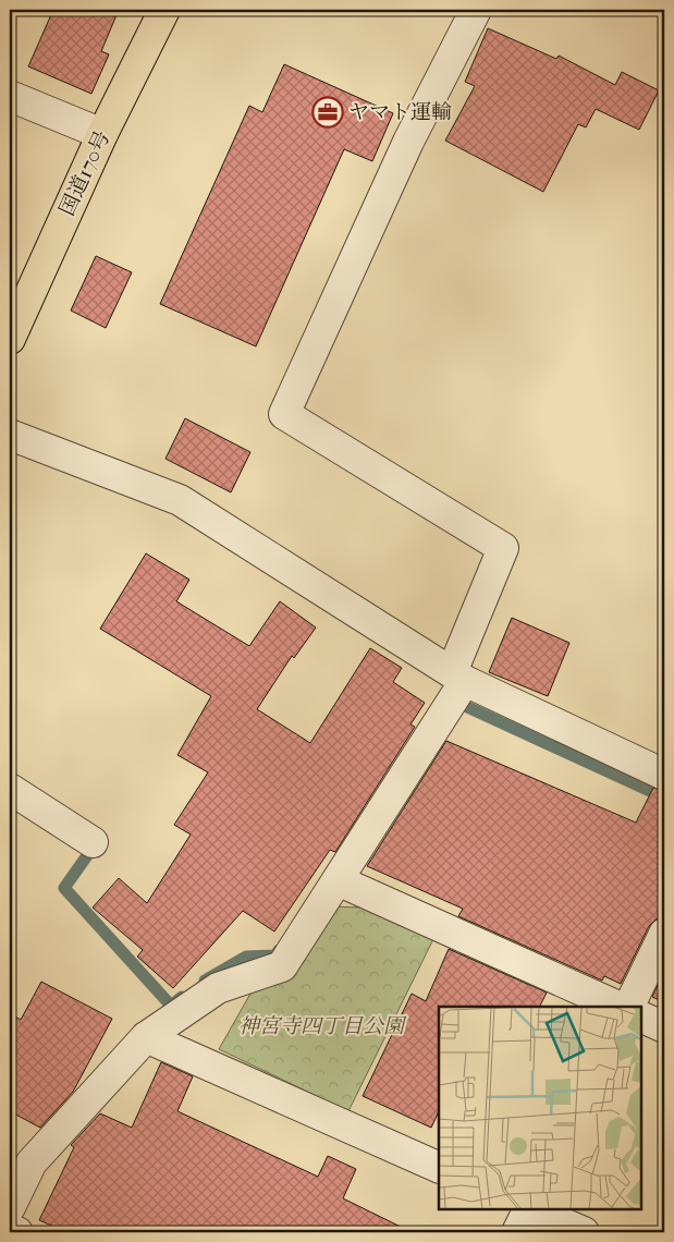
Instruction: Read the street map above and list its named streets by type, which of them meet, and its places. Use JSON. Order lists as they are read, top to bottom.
{
  "streets": {
    "highway": ["国道170号"]
  },
  "parks": ["神宮寺四丁目公園"],
  "places": {
    "office": ["ヤマト運輸"]
  }
}
